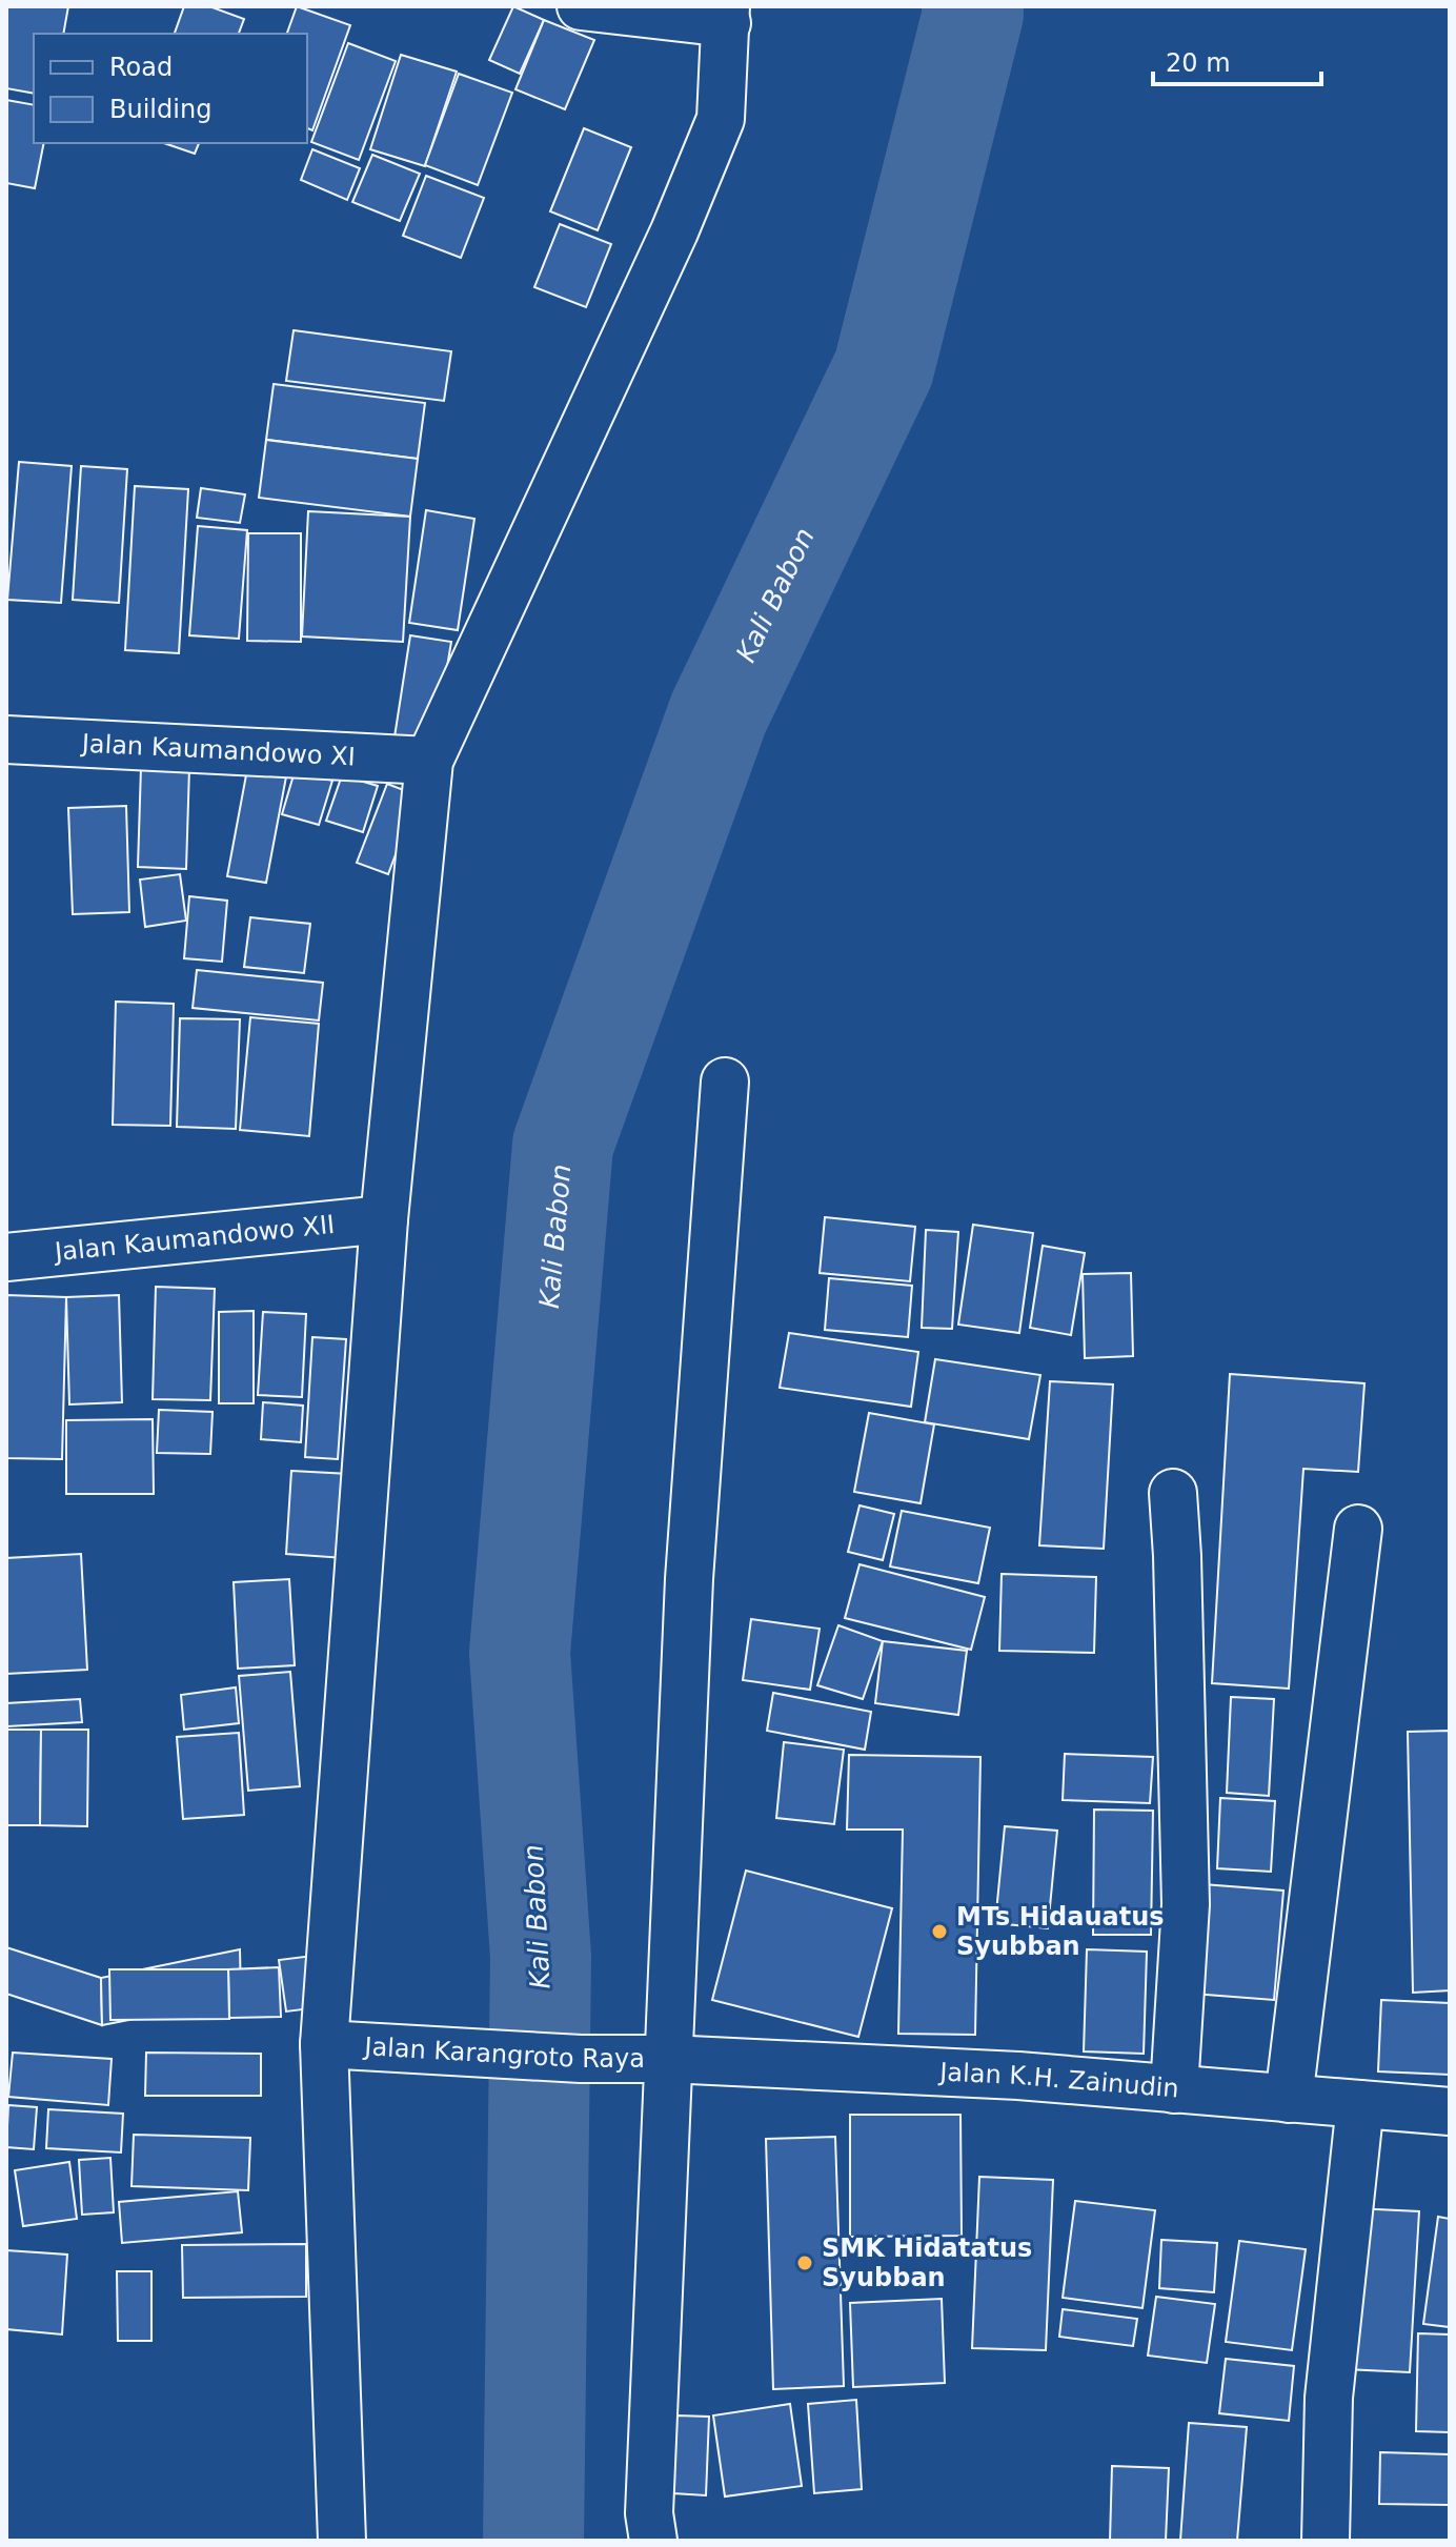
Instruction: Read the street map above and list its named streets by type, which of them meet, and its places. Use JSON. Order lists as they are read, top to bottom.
{
  "streets": {
    "street": [
      "Jalan Kaumandowo XI",
      "Jalan Kaumandowo XII",
      "Jalan Karangroto Raya",
      "Jalan K.H. Zainudin"
    ]
  },
  "crossings": [
    ["Jalan Karangroto Raya", "Jalan K.H. Zainudin"]
  ],
  "water": ["Kali Babon"],
  "places": ["MTs Hidauatus Syubban", "SMK Hidatatus Syubban"],
  "legend": ["Road", "Building"],
  "scale_bar": "20 m"
}
